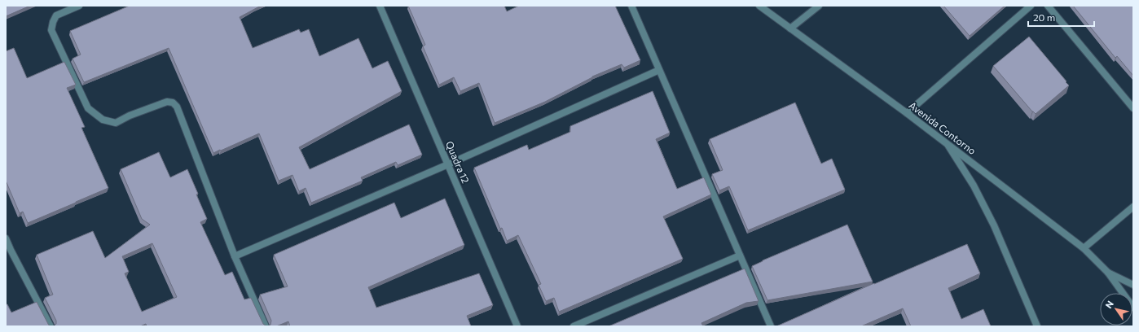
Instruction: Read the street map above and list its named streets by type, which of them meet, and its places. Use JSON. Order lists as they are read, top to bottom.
{
  "streets": {
    "street": ["Avenida Contorno", "Quadra 12"]
  },
  "scale_bar": "20 m",
  "north": "top left"
}
